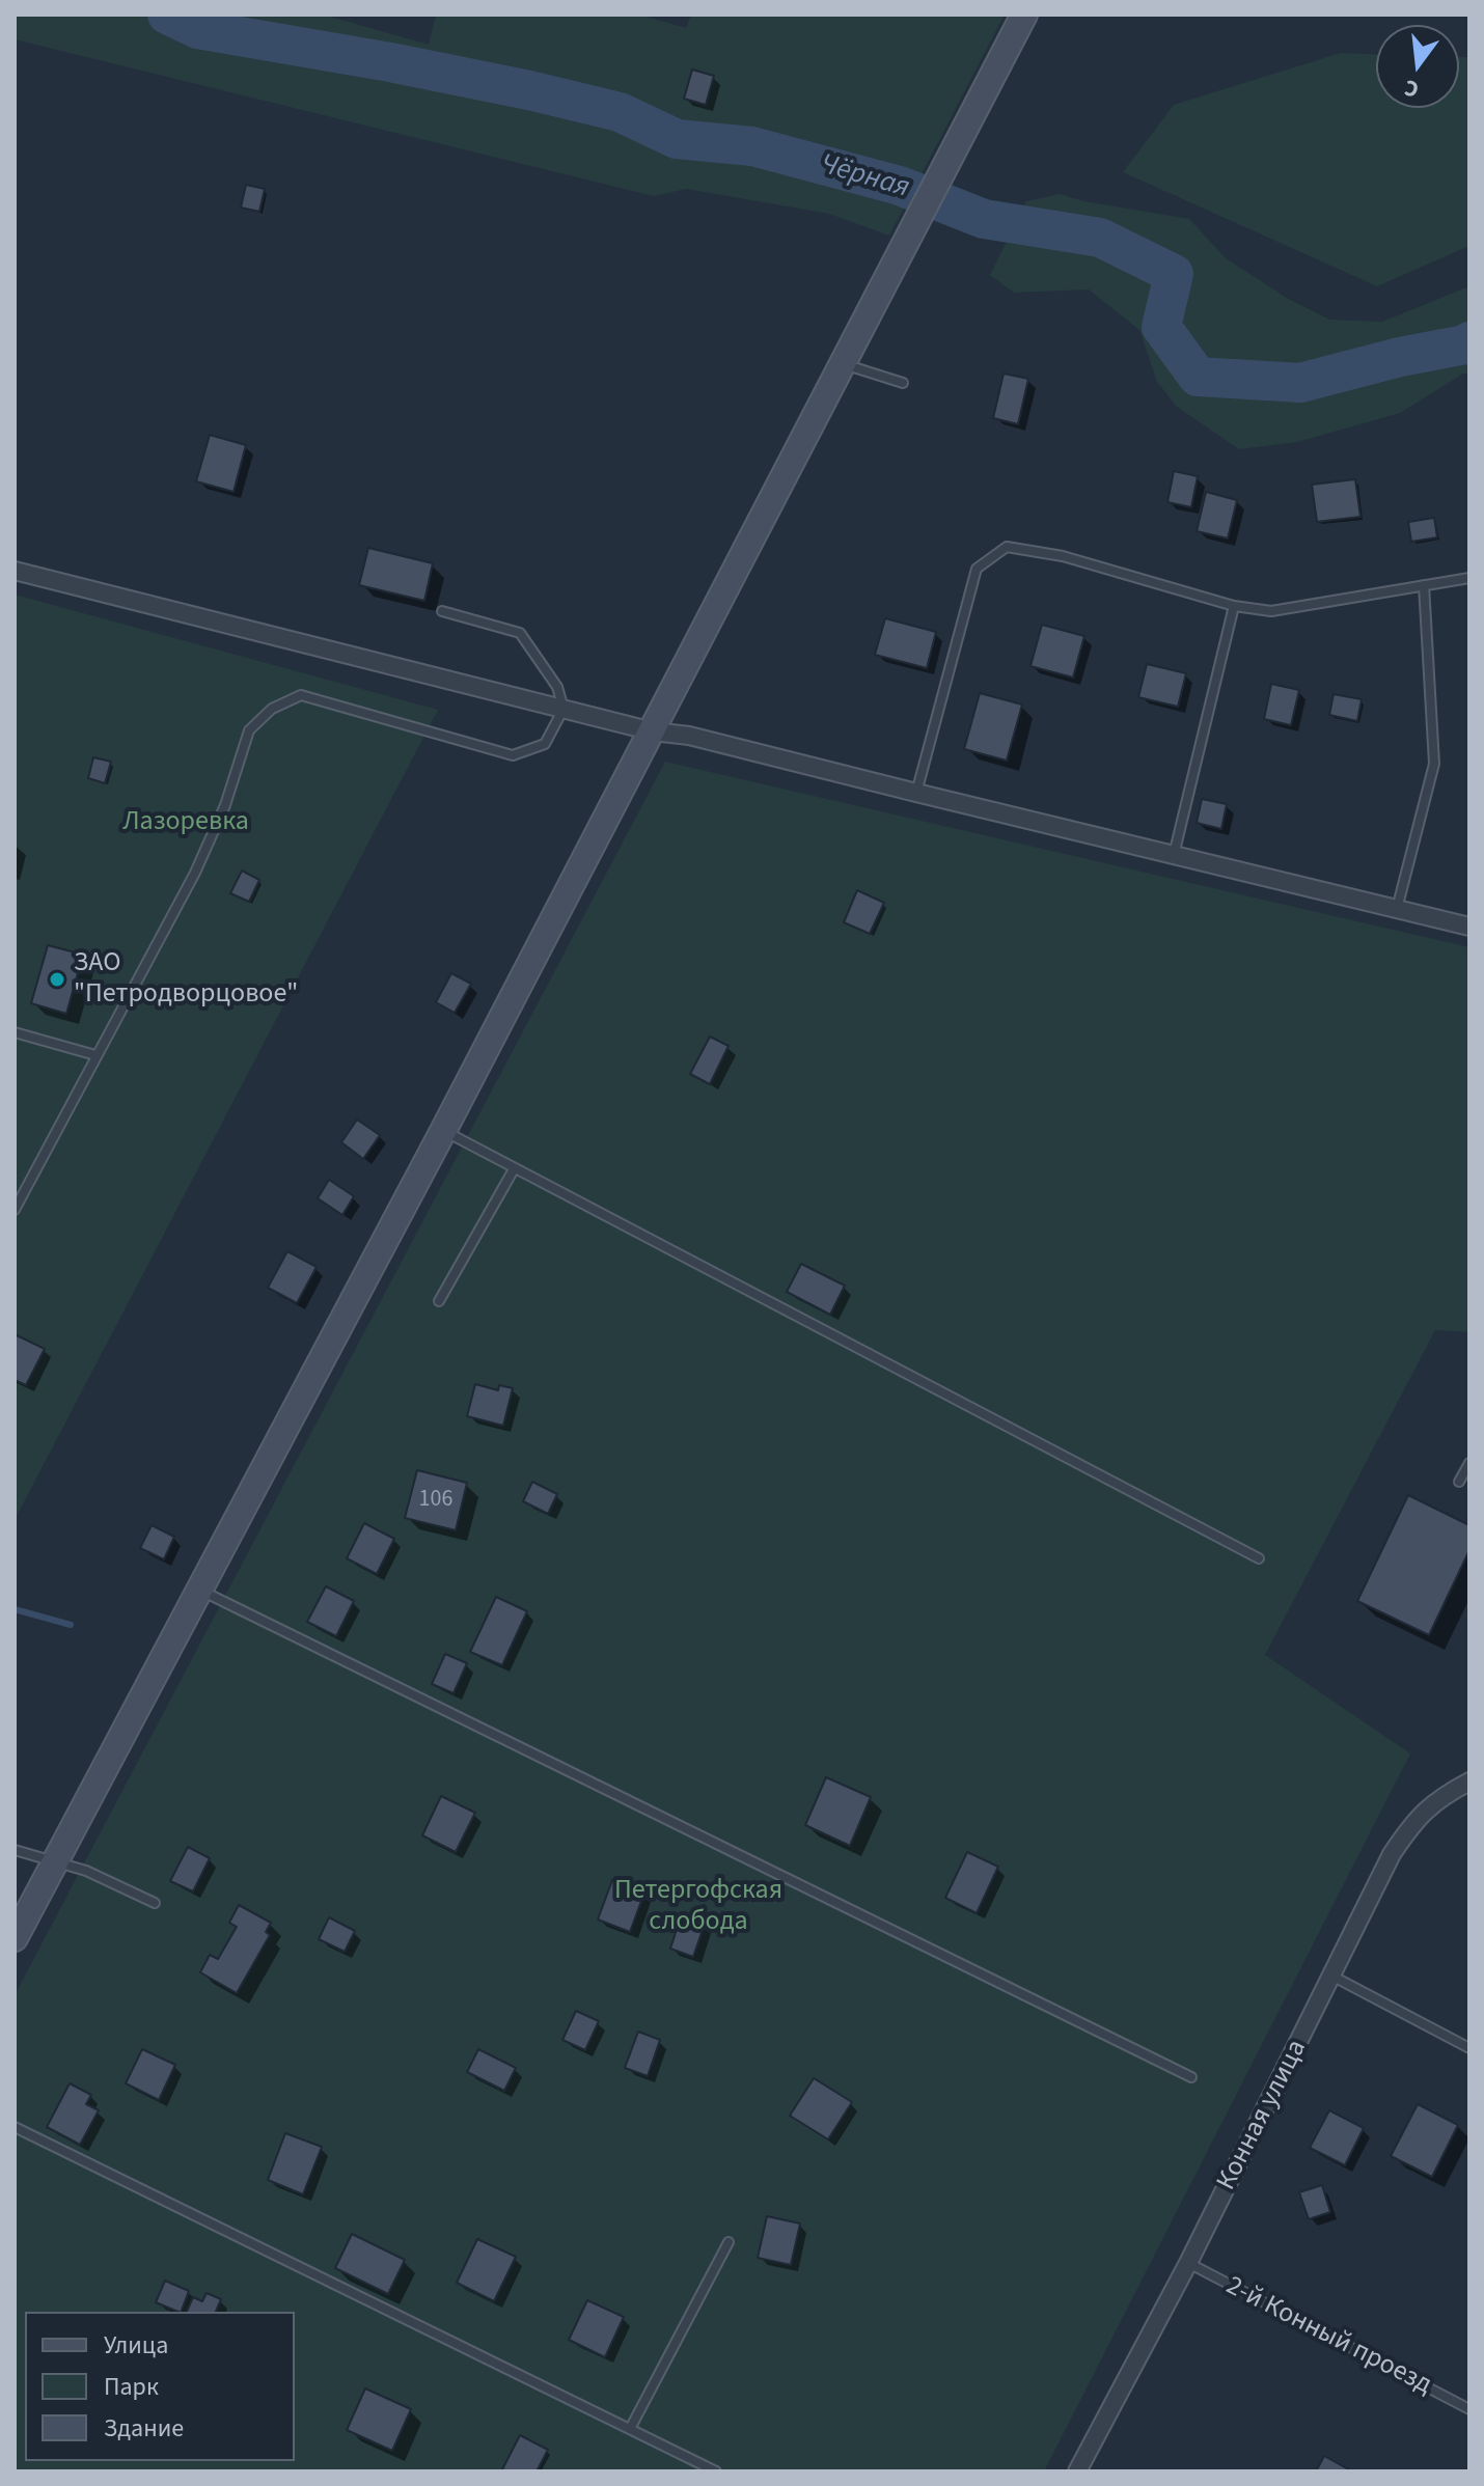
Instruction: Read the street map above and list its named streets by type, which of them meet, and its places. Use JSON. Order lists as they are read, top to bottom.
{
  "streets": {
    "street": ["Конная улица"],
    "lane": ["2-й Конный проезд"]
  },
  "crossings": [
    ["Конная улица", "2-й Конный проезд"]
  ],
  "water": ["Чёрная"],
  "parks": ["Лазоревка", "Петергофская слобода"],
  "places": ["ЗАО \"Петродворцовое\""],
  "house_numbers": ["106"],
  "legend": ["Улица", "Парк", "Здание"],
  "north": "bottom"
}
